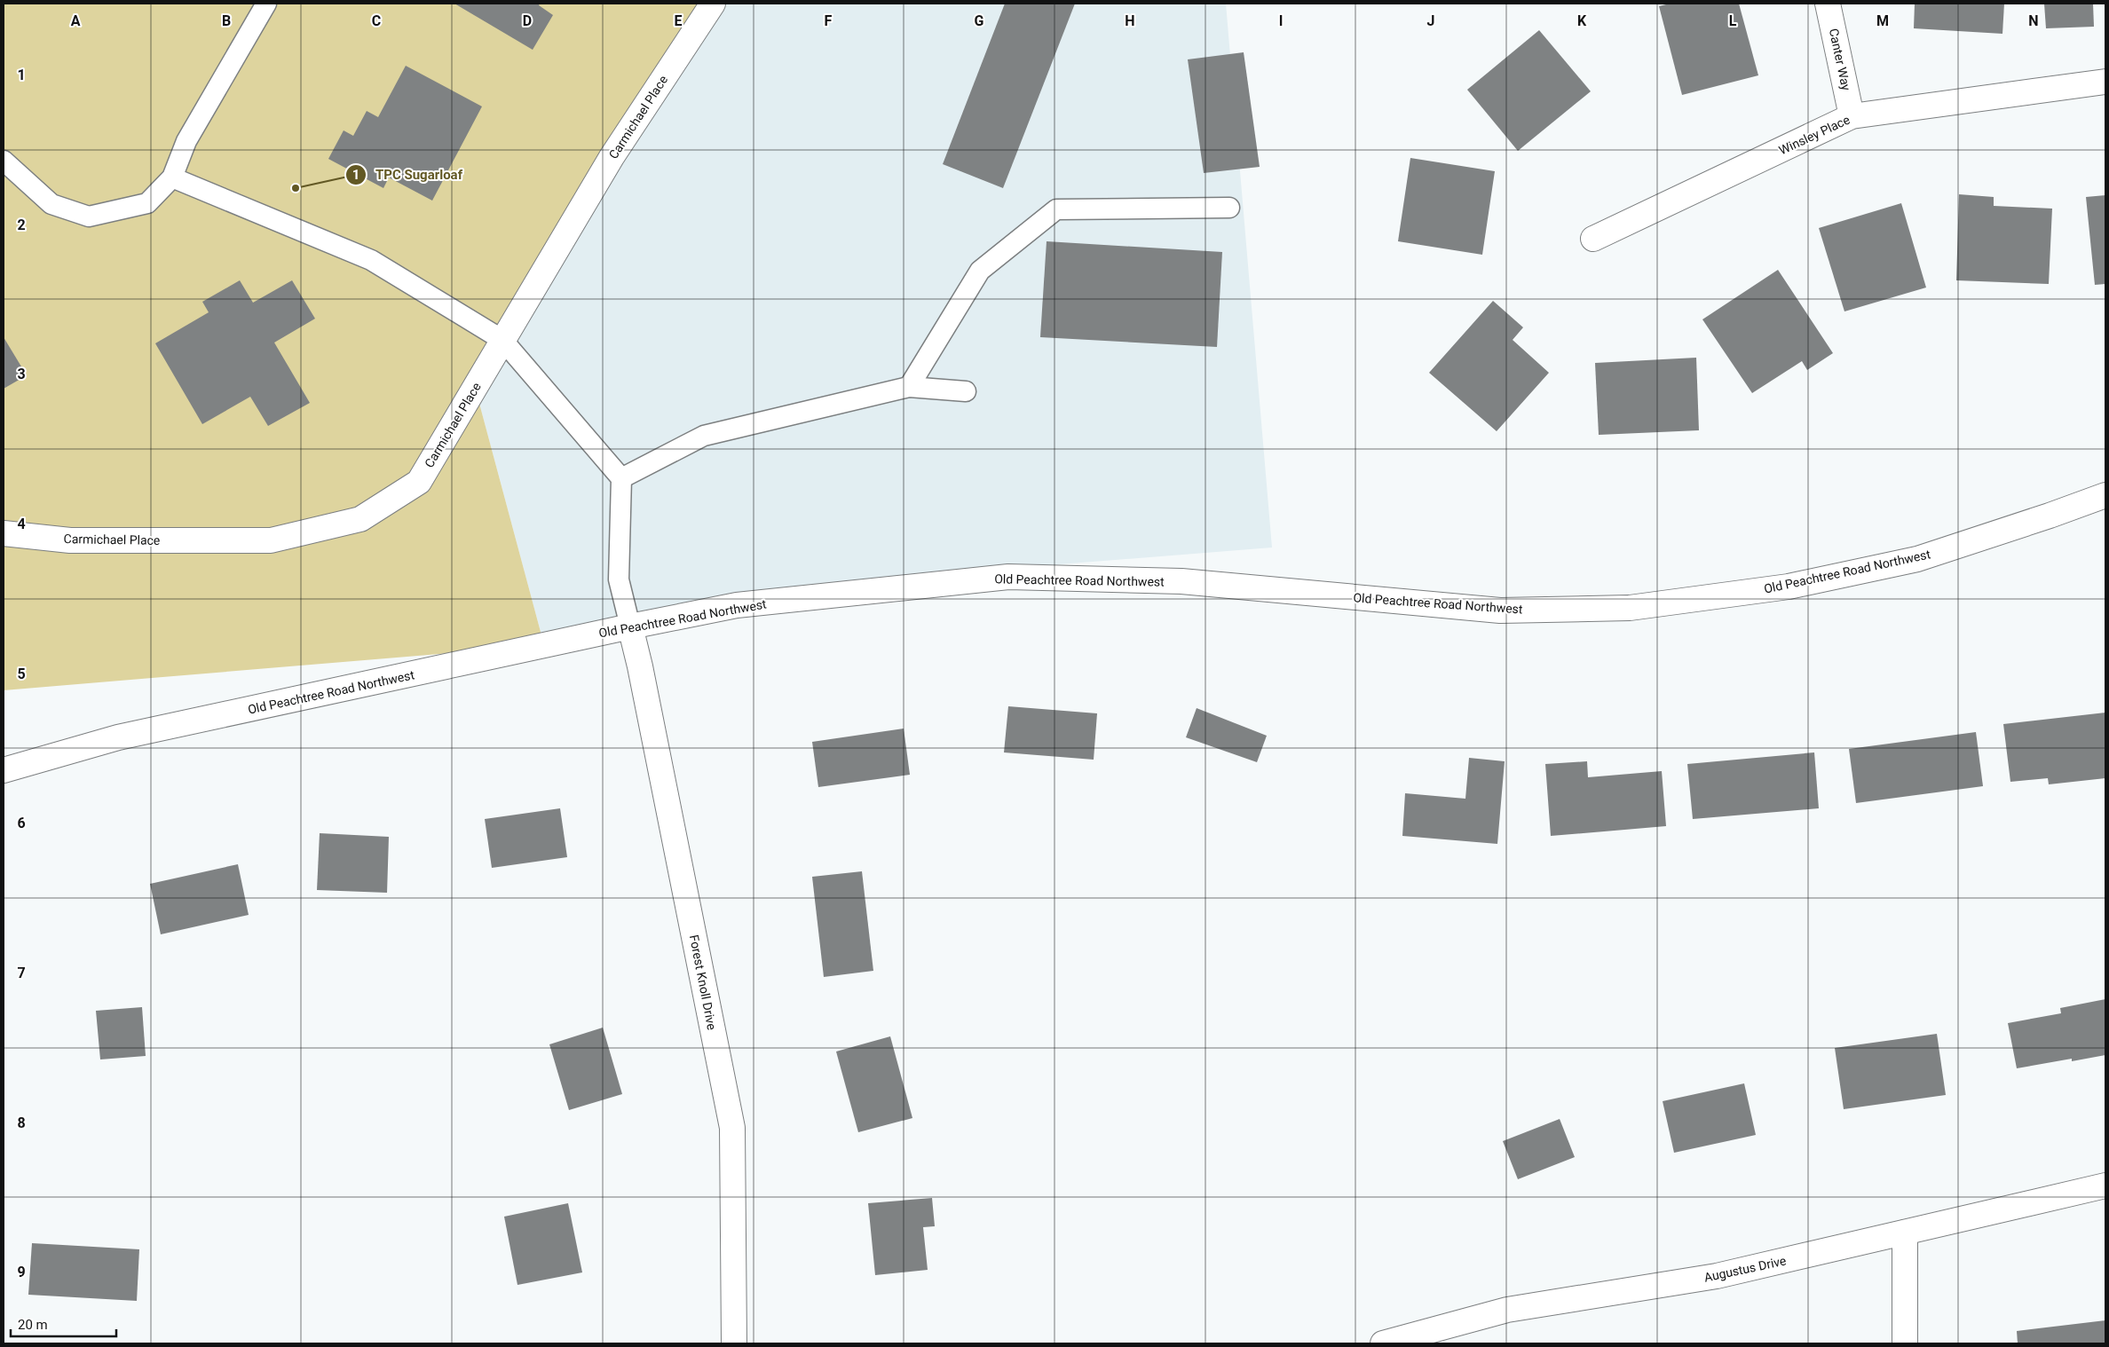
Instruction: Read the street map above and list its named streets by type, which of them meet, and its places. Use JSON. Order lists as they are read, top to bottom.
{
  "streets": {
    "street": [
      "Canter Way",
      "Carmichael Place",
      "Winsley Place",
      "Old Peachtree Road Northwest",
      "Forest Knoll Drive",
      "Augustus Drive"
    ]
  },
  "crossings": [
    ["Canter Way", "Winsley Place"],
    ["Old Peachtree Road Northwest", "Forest Knoll Drive"]
  ],
  "places": ["TPC Sugarloaf"],
  "scale_bar": "20 m",
  "grid": {
    "columns": [
      "A",
      "B",
      "C",
      "D",
      "E",
      "F",
      "G",
      "H",
      "I",
      "J",
      "K",
      "L",
      "M",
      "N"
    ],
    "rows": [
      "1",
      "2",
      "3",
      "4",
      "5",
      "6",
      "7",
      "8",
      "9"
    ]
  }
}
